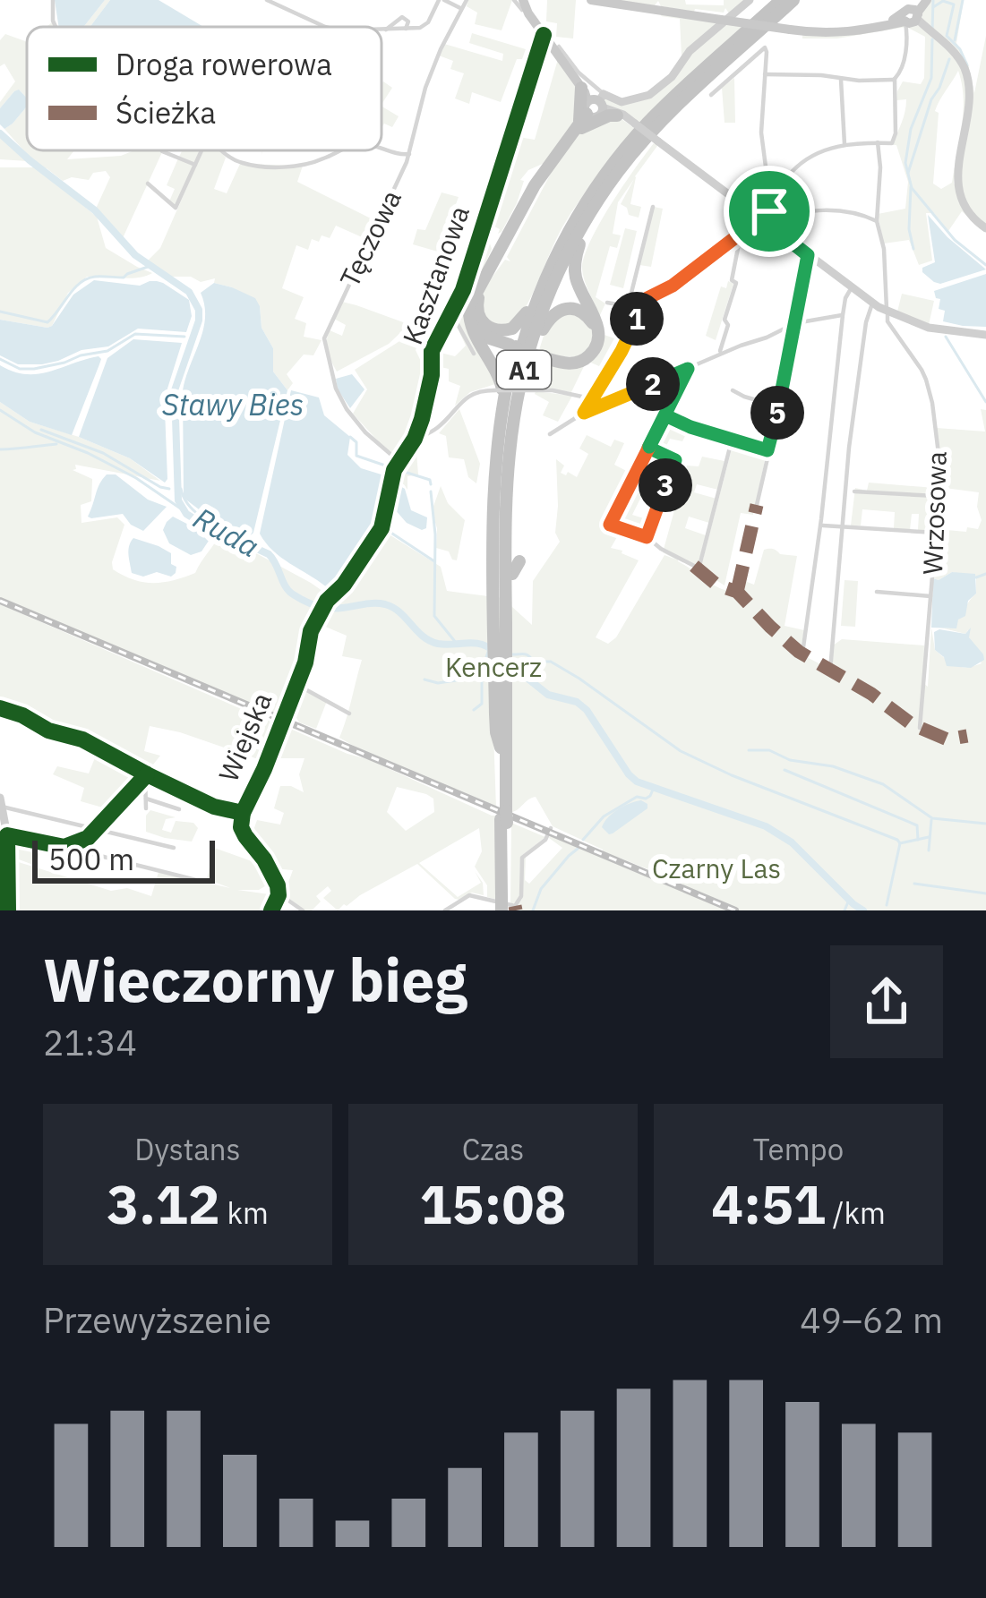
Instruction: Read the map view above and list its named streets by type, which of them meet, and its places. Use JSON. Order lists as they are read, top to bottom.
{
  "streets": {
    "highway": ["A1"],
    "street": [
      "Tęczowa",
      "Kasztanowa",
      "Wrzosowa",
      "Wiejska"
    ]
  },
  "crossings": [
    ["Tęczowa", "Kasztanowa"],
    ["Kasztanowa", "Wiejska"]
  ],
  "water": ["Stawy Bies", "Ruda"],
  "parks": ["Kencerz", "Czarny Las"],
  "legend": ["Droga rowerowa", "Ścieżka"],
  "scale_bar": "500 m",
  "page": {
    "pins": [
      "1",
      "2",
      "5",
      "3"
    ],
    "scale": "500 m",
    "heading": ["Wieczorny bieg", "21:34"],
    "stats": [
      ["Dystans", "3.12 km"],
      ["Czas", "15:08"],
      ["Tempo", "4:51 /km"]
    ],
    "chart": ["Przewyższenie", "49–62 m"]
  }
}
